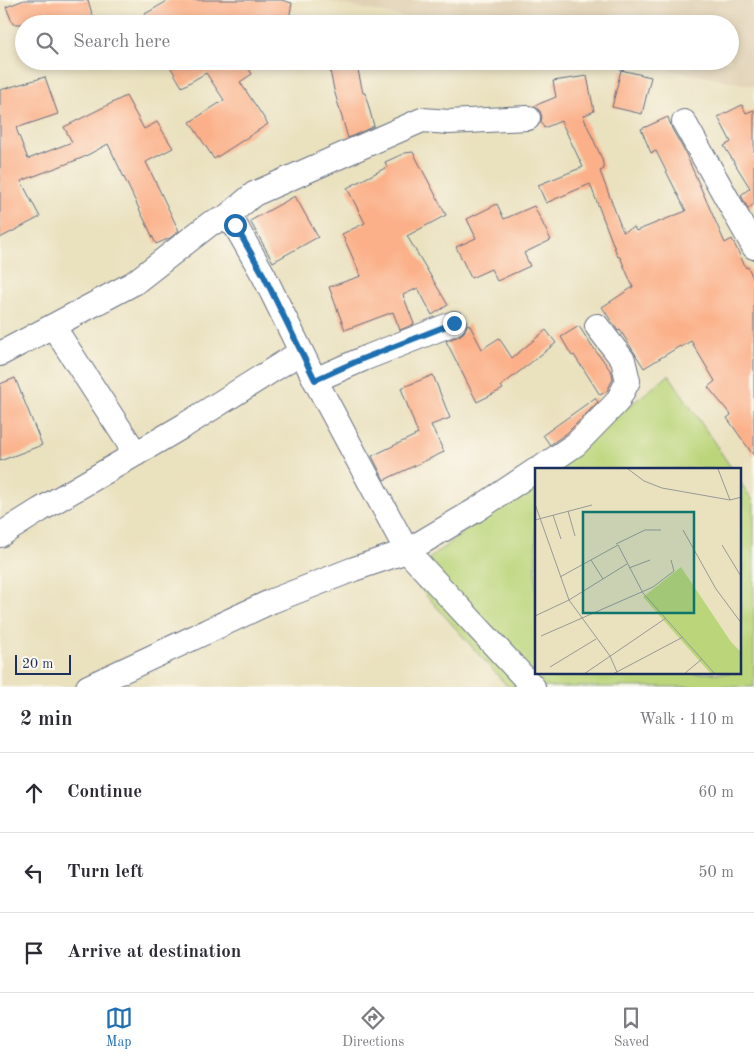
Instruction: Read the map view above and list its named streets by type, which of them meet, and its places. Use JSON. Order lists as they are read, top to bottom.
{
  "scale_bar": "20 m",
  "page": {
    "search": "Search here",
    "scale": "20 m",
    "heading": ["2 min", "Walk · 110 m"],
    "list": [
      ["Continue", "60 m"],
      ["Turn left", "50 m"],
      "Arrive at destination"
    ],
    "nav": ["Map", "Directions", "Saved"]
  }
}
